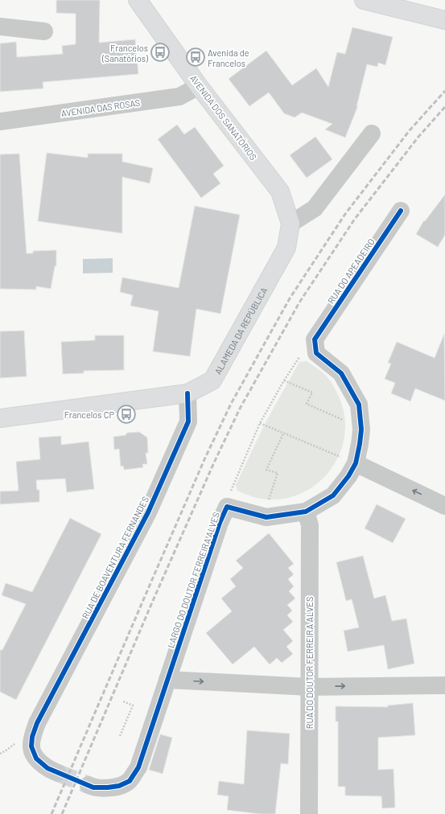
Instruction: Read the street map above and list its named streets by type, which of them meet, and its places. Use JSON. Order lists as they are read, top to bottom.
{
  "streets": {
    "main road": ["AVENIDA DOS SANATÓRIOS", "ALAMEDA DA REPÚBLICA"],
    "street": [
      "AVENIDA DAS ROSAS",
      "RUA DO APEADEIRO",
      "RUA DE BOAVENTURA FERNANDES",
      "LARGO DO DOUTOR FERREIRA ALVES",
      "RUA DO DOUTOR FERREIRA ALVES"
    ]
  },
  "crossings": [
    ["AVENIDA DAS ROSAS", "AVENIDA DOS SANATÓRIOS"],
    ["AVENIDA DOS SANATÓRIOS", "ALAMEDA DA REPÚBLICA"],
    ["RUA DO APEADEIRO", "LARGO DO DOUTOR FERREIRA ALVES"],
    ["ALAMEDA DA REPÚBLICA", "RUA DE BOAVENTURA FERNANDES"],
    ["LARGO DO DOUTOR FERREIRA ALVES", "RUA DO DOUTOR FERREIRA ALVES"]
  ],
  "places": {
    "bus stop": ["Francelos (Sanatórios)", "Avenida de Francelos", "Francelos CP"]
  }
}
